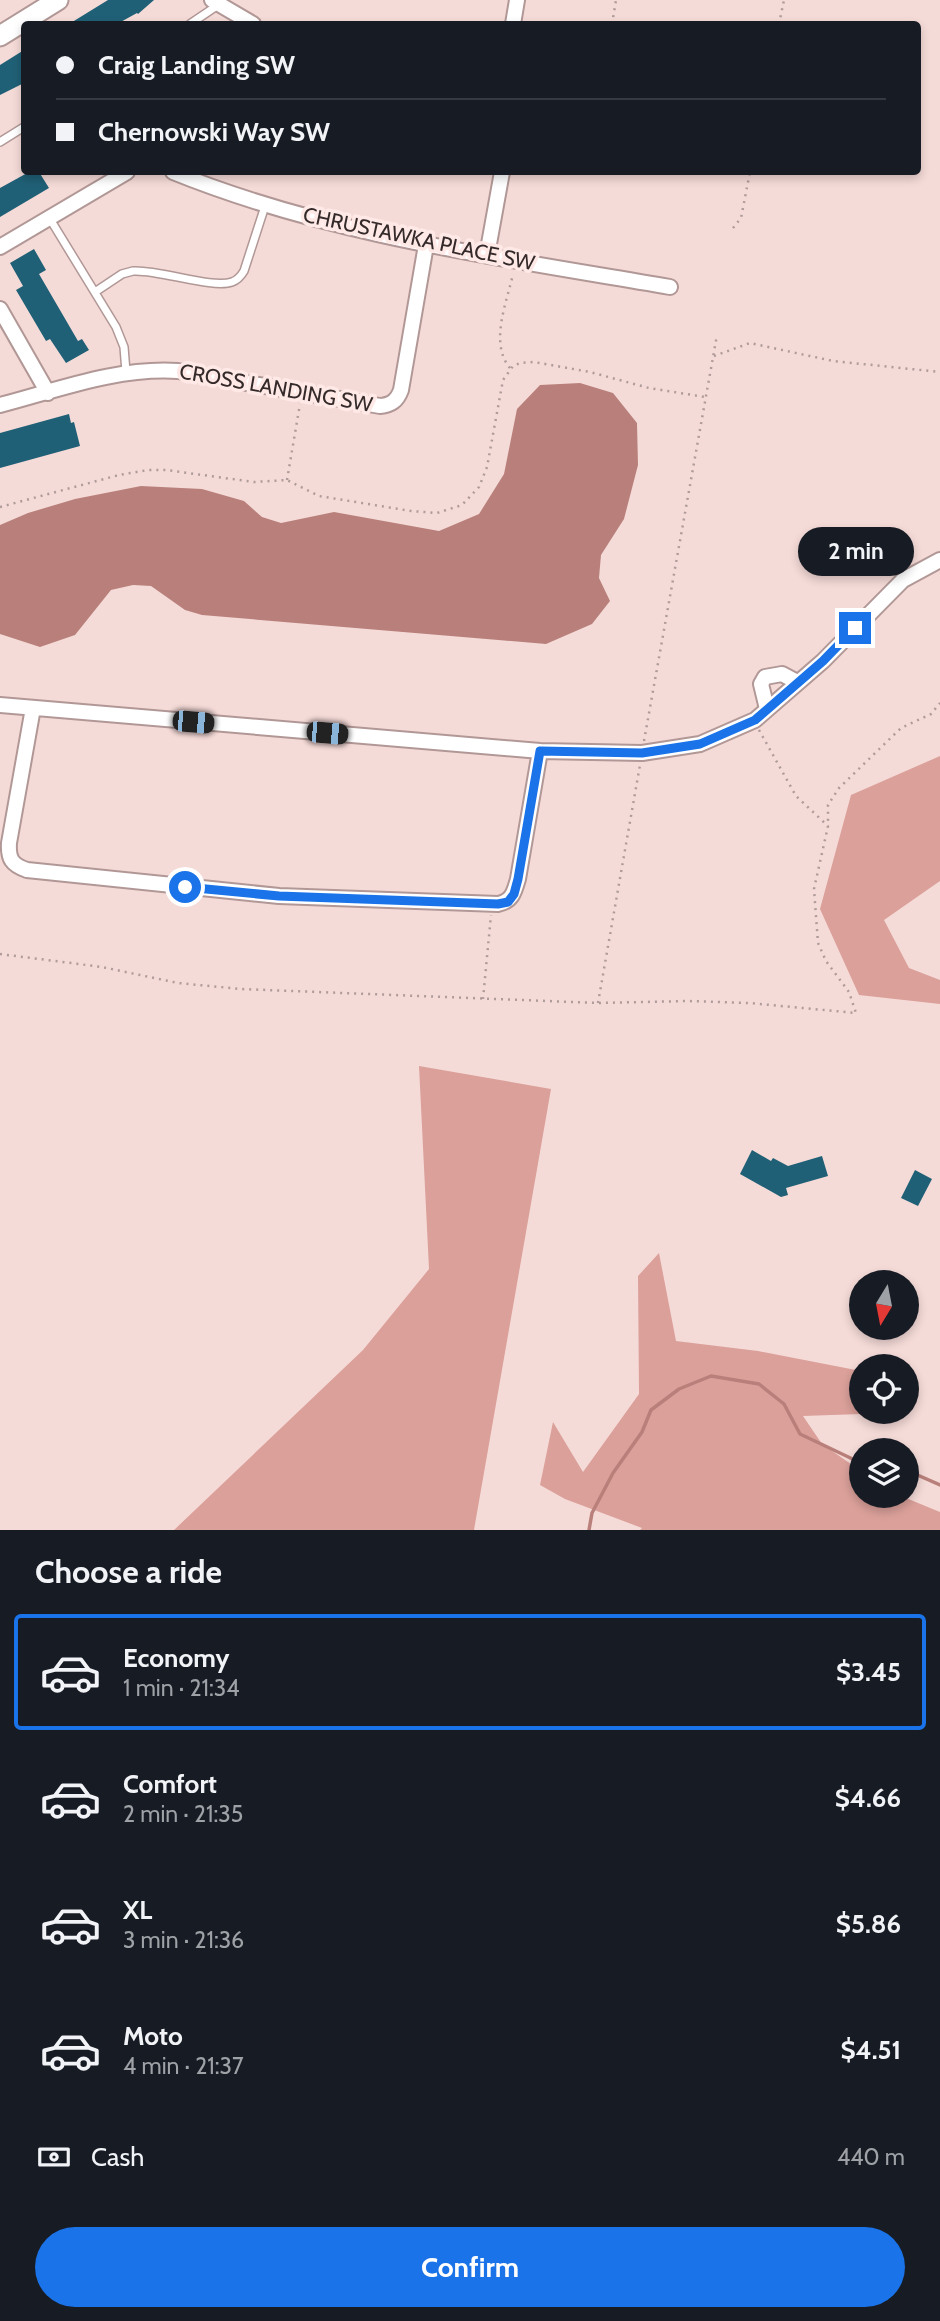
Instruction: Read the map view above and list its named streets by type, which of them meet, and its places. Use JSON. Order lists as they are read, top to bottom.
{
  "streets": {
    "street": ["CHRUSTAWKA PLACE SW", "CROSS LANDING SW"]
  },
  "crossings": [
    ["CHRUSTAWKA PLACE SW", "CROSS LANDING SW"]
  ],
  "north": "bottom",
  "page": {
    "banner": ["Craig Landing SW", "Chernowski Way SW"],
    "bubble": "2 min",
    "heading": "Choose a ride",
    "list": [
      {
        "name": "Economy",
        "note": "1 min · 21:34",
        "value": "$3.45"
      },
      {
        "name": "Comfort",
        "note": "2 min · 21:35",
        "value": "$4.66"
      },
      {
        "name": "XL",
        "note": "3 min · 21:36",
        "value": "$5.86"
      },
      {
        "name": "Moto",
        "note": "4 min · 21:37",
        "value": "$4.51"
      }
    ],
    "pay": ["Cash", "440 m"],
    "buttons": "Confirm"
  }
}
